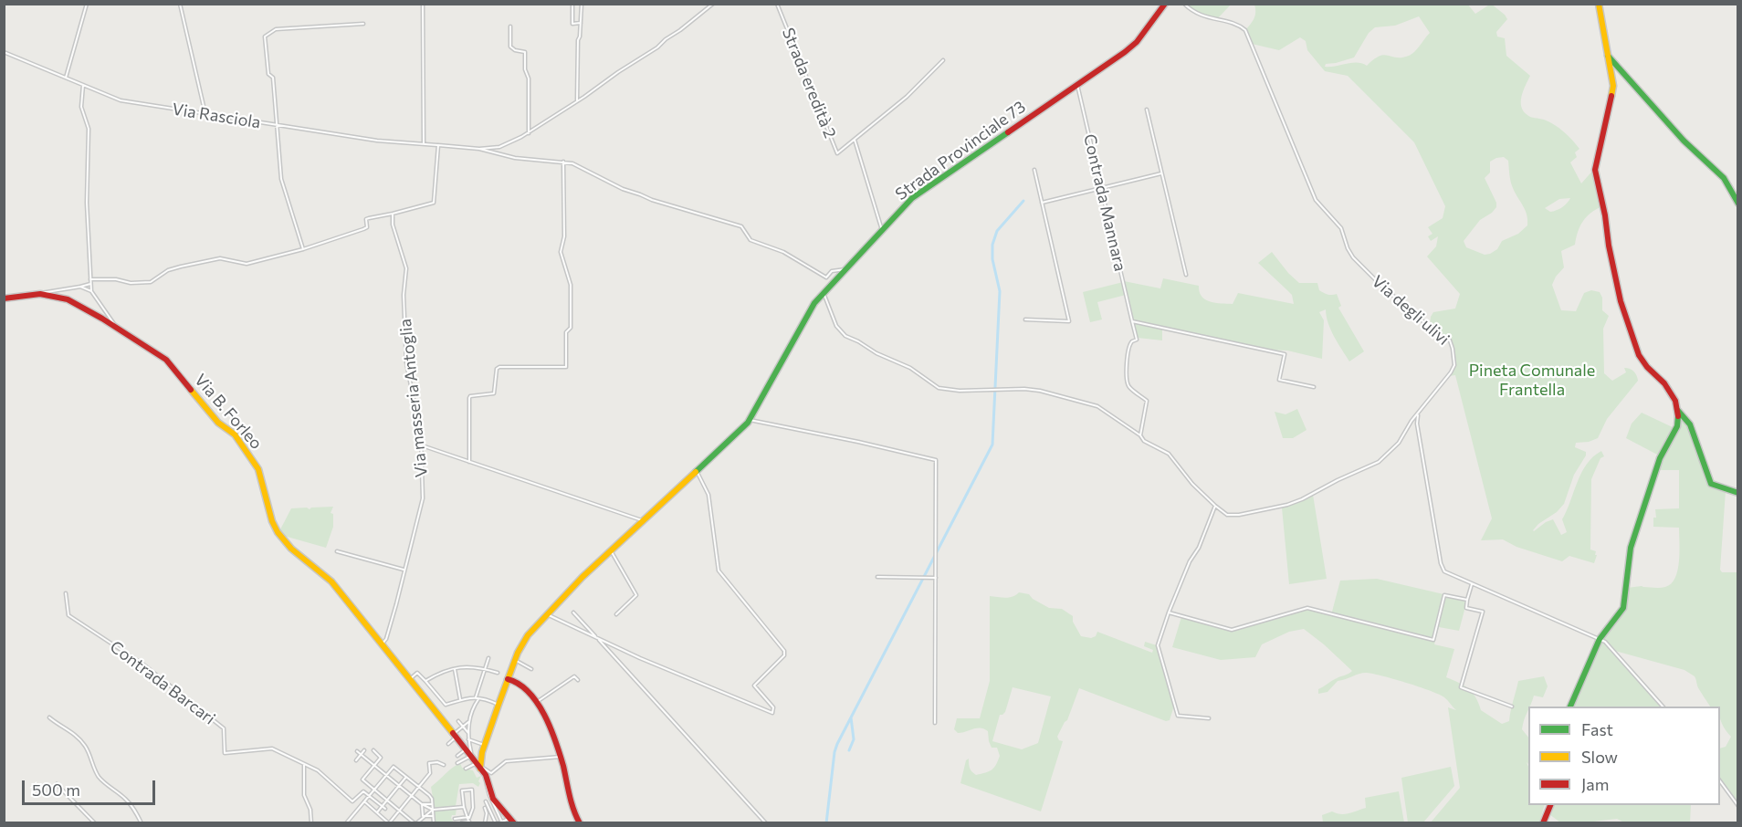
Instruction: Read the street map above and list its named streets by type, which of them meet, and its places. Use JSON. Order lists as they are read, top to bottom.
{
  "streets": {
    "main road": ["Strada Provinciale 73", "Via B. Forleo"],
    "street": [
      "Strada eredità 2",
      "Via Rasciola",
      "Contrada Mannara",
      "Via degli ulivi",
      "Via masseria Antoglia",
      "Contrada Barcari"
    ]
  },
  "crossings": [
    ["Strada Provinciale 73", "Contrada Mannara"],
    ["Strada Provinciale 73", "Via B. Forleo"],
    ["Via masseria Antoglia", "Via B. Forleo"]
  ],
  "parks": ["Pineta Comunale Frantella"],
  "legend": ["Fast", "Slow", "Jam"],
  "scale_bar": "500 m"
}
